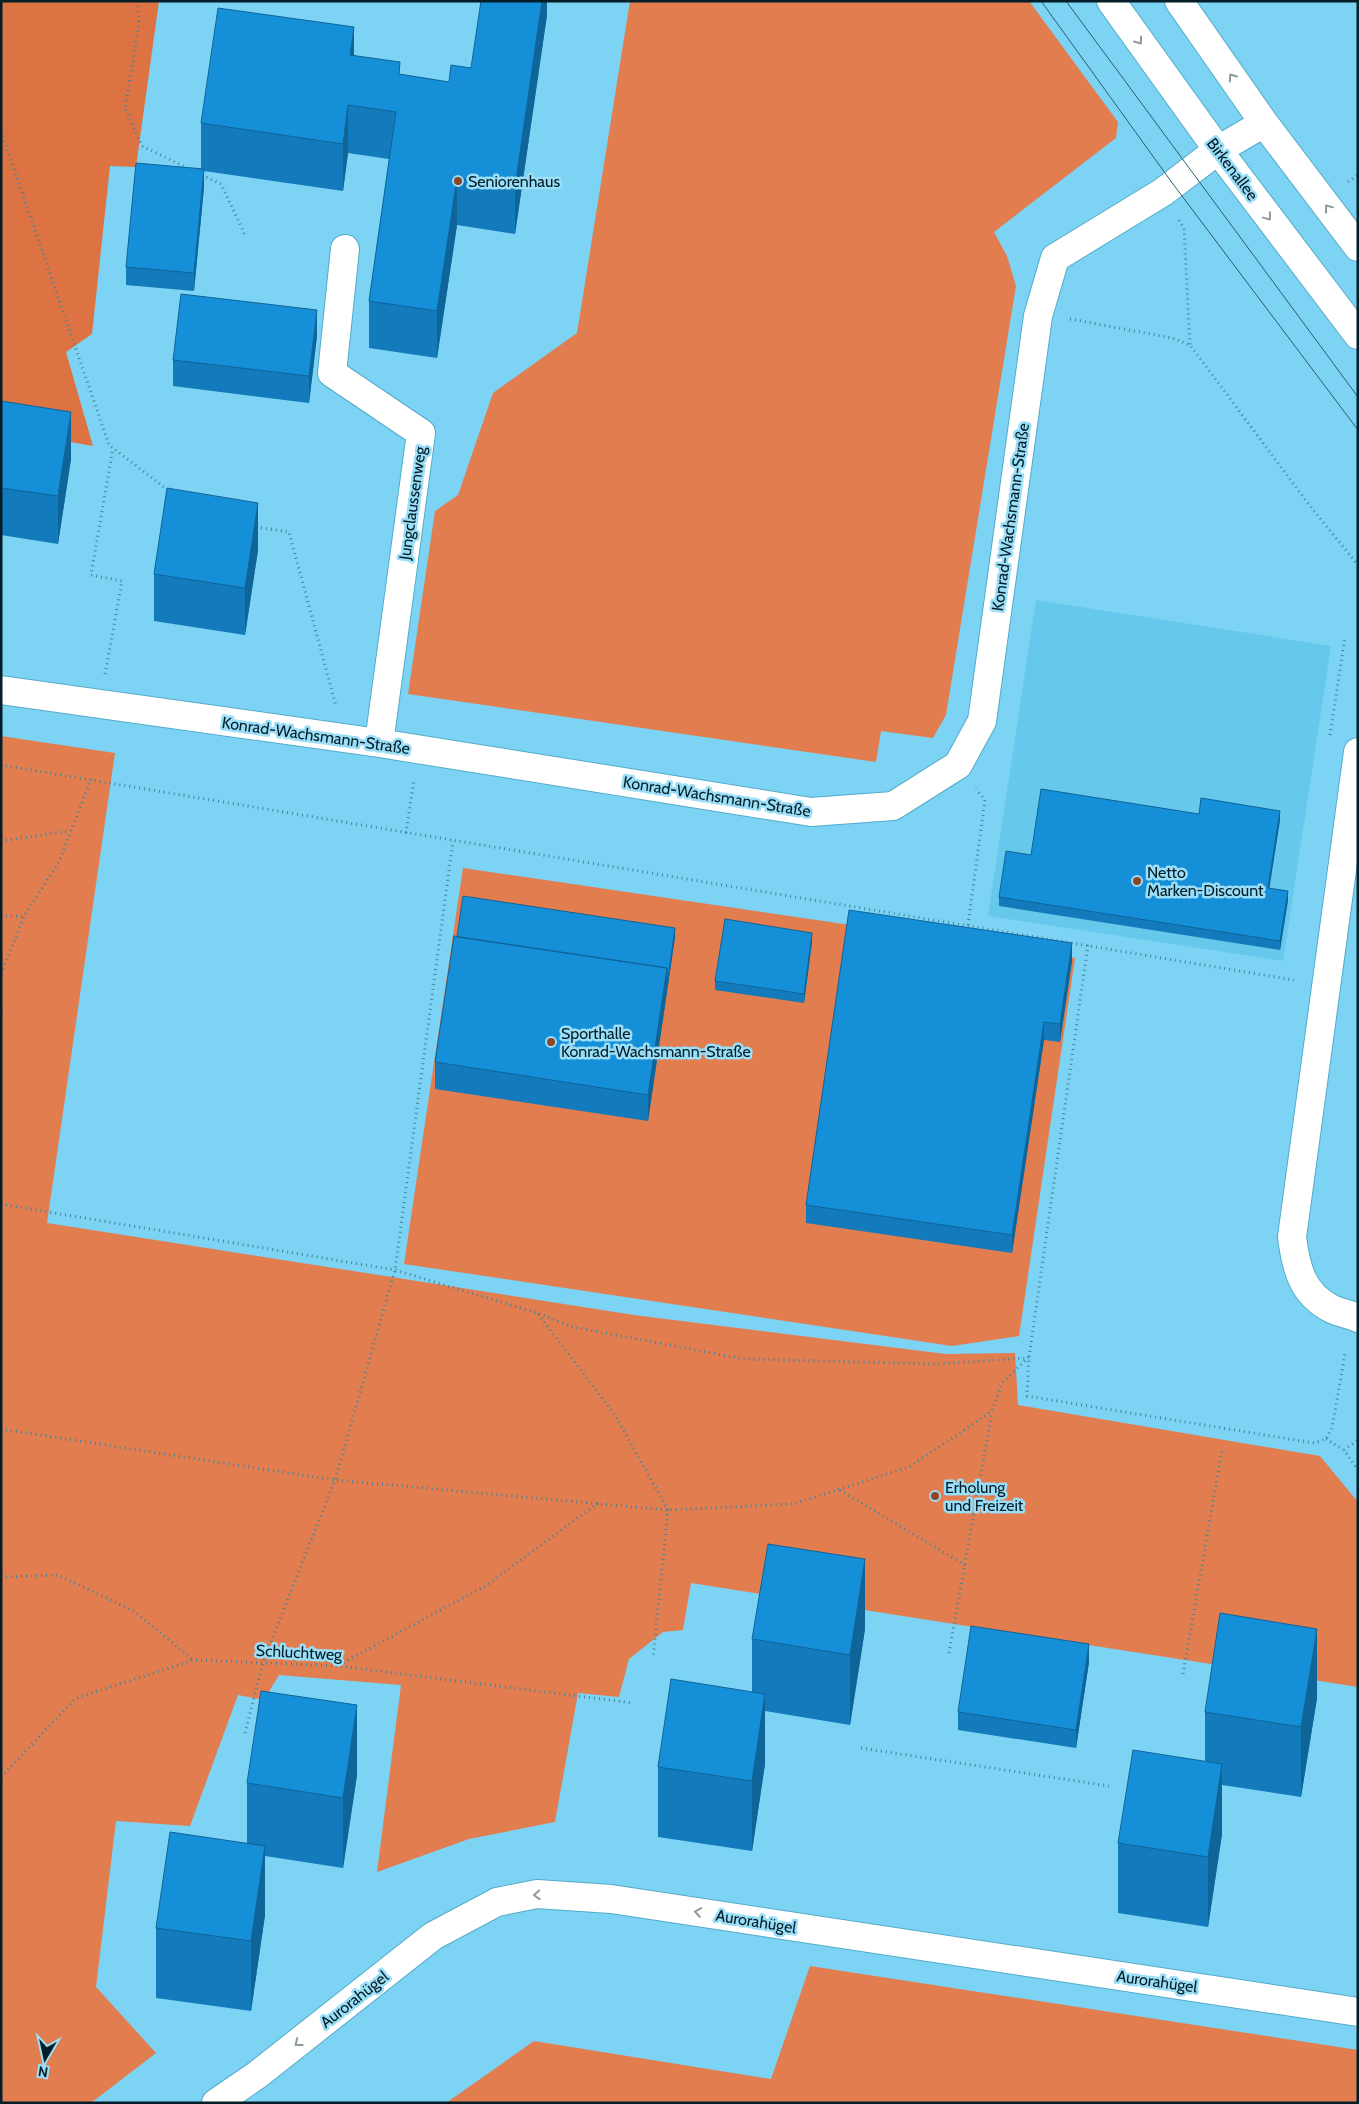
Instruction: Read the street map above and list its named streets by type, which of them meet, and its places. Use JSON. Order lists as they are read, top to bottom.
{
  "streets": {
    "street": [
      "Birkenallee",
      "Jungclaussenweg",
      "Konrad-Wachsmann-Straße",
      "Aurorahügel"
    ],
    "path": ["Schluchtweg"]
  },
  "crossings": [
    ["Birkenallee", "Konrad-Wachsmann-Straße"],
    ["Jungclaussenweg", "Konrad-Wachsmann-Straße"]
  ],
  "one_way": ["Aurorahügel"],
  "places": [
    "Seniorenhaus",
    "Netto Marken-Discount",
    "Sporthalle Konrad-Wachsmann-Straße",
    "Erholung und Freizeit"
  ],
  "north": "bottom"
}
